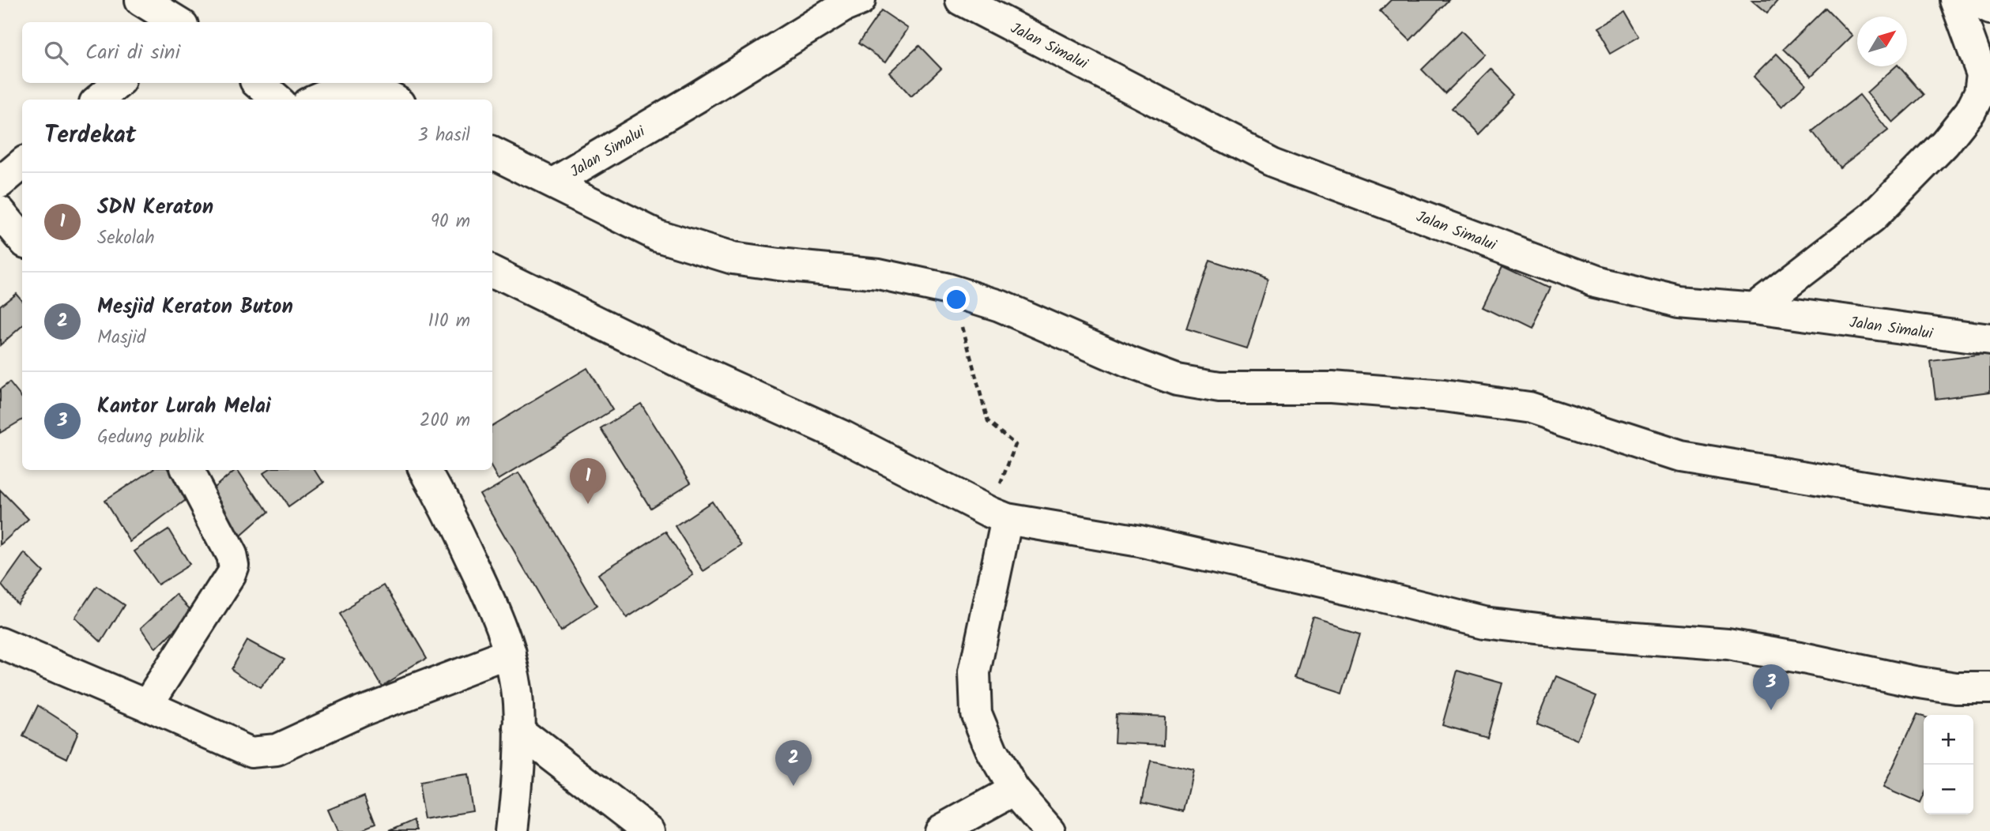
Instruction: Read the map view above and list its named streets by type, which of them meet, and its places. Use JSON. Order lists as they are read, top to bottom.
{
  "streets": {
    "main road": ["Jalan Simalui"]
  },
  "north": "top right",
  "page": {
    "search": "Cari di sini",
    "heading": ["Terdekat", "3 hasil"],
    "list": [
      {
        "mark": "1",
        "name": "SDN Keraton",
        "note": "Sekolah",
        "value": "90 m"
      },
      {
        "mark": "2",
        "name": "Mesjid Keraton Buton",
        "note": "Masjid",
        "value": "110 m"
      },
      {
        "mark": "3",
        "name": "Kantor Lurah Melai",
        "note": "Gedung publik",
        "value": "200 m"
      }
    ],
    "pins": ["1", "3", "2"],
    "map_buttons": ["+", "−"]
  }
}
